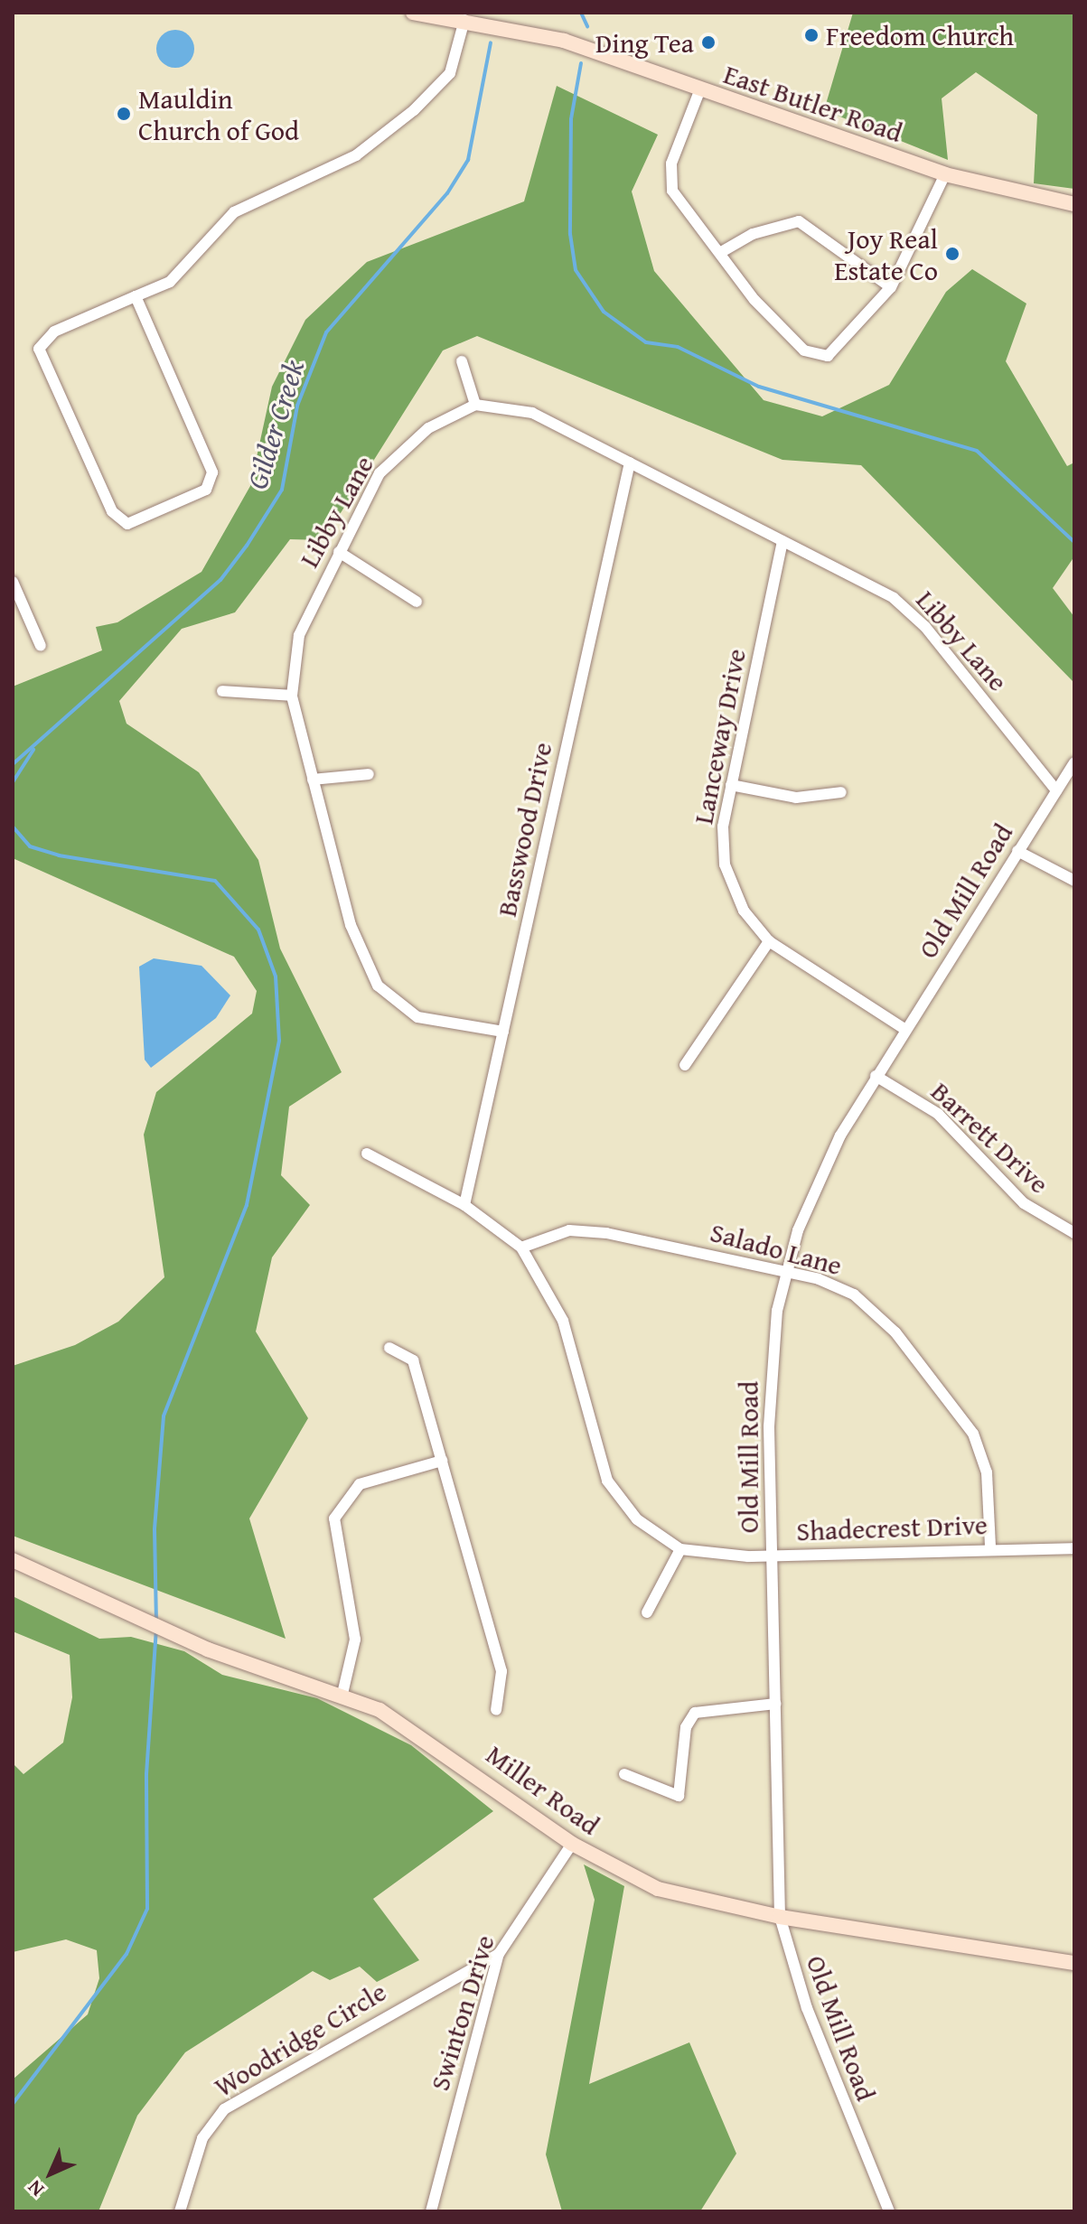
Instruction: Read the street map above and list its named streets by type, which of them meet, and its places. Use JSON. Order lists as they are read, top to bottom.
{
  "streets": {
    "street": [
      "East Butler Road",
      "Libby Lane",
      "Lanceway Drive",
      "Basswood Drive",
      "Old Mill Road",
      "Barrett Drive",
      "Salado Lane",
      "Shadecrest Drive",
      "Miller Road",
      "Swinton Drive",
      "Woodridge Circle"
    ]
  },
  "crossings": [
    ["Libby Lane", "Lanceway Drive"],
    ["Libby Lane", "Basswood Drive"],
    ["Libby Lane", "Old Mill Road"],
    ["Lanceway Drive", "Old Mill Road"],
    ["Old Mill Road", "Barrett Drive"],
    ["Old Mill Road", "Salado Lane"],
    ["Old Mill Road", "Shadecrest Drive"],
    ["Old Mill Road", "Miller Road"],
    ["Salado Lane", "Shadecrest Drive"],
    ["Miller Road", "Swinton Drive"],
    ["Swinton Drive", "Woodridge Circle"]
  ],
  "water": ["Gilder Creek"],
  "places": [
    "Freedom Church",
    "Ding Tea",
    "Mauldin Church of God",
    "Joy Real Estate Co"
  ],
  "north": "bottom left"
}
